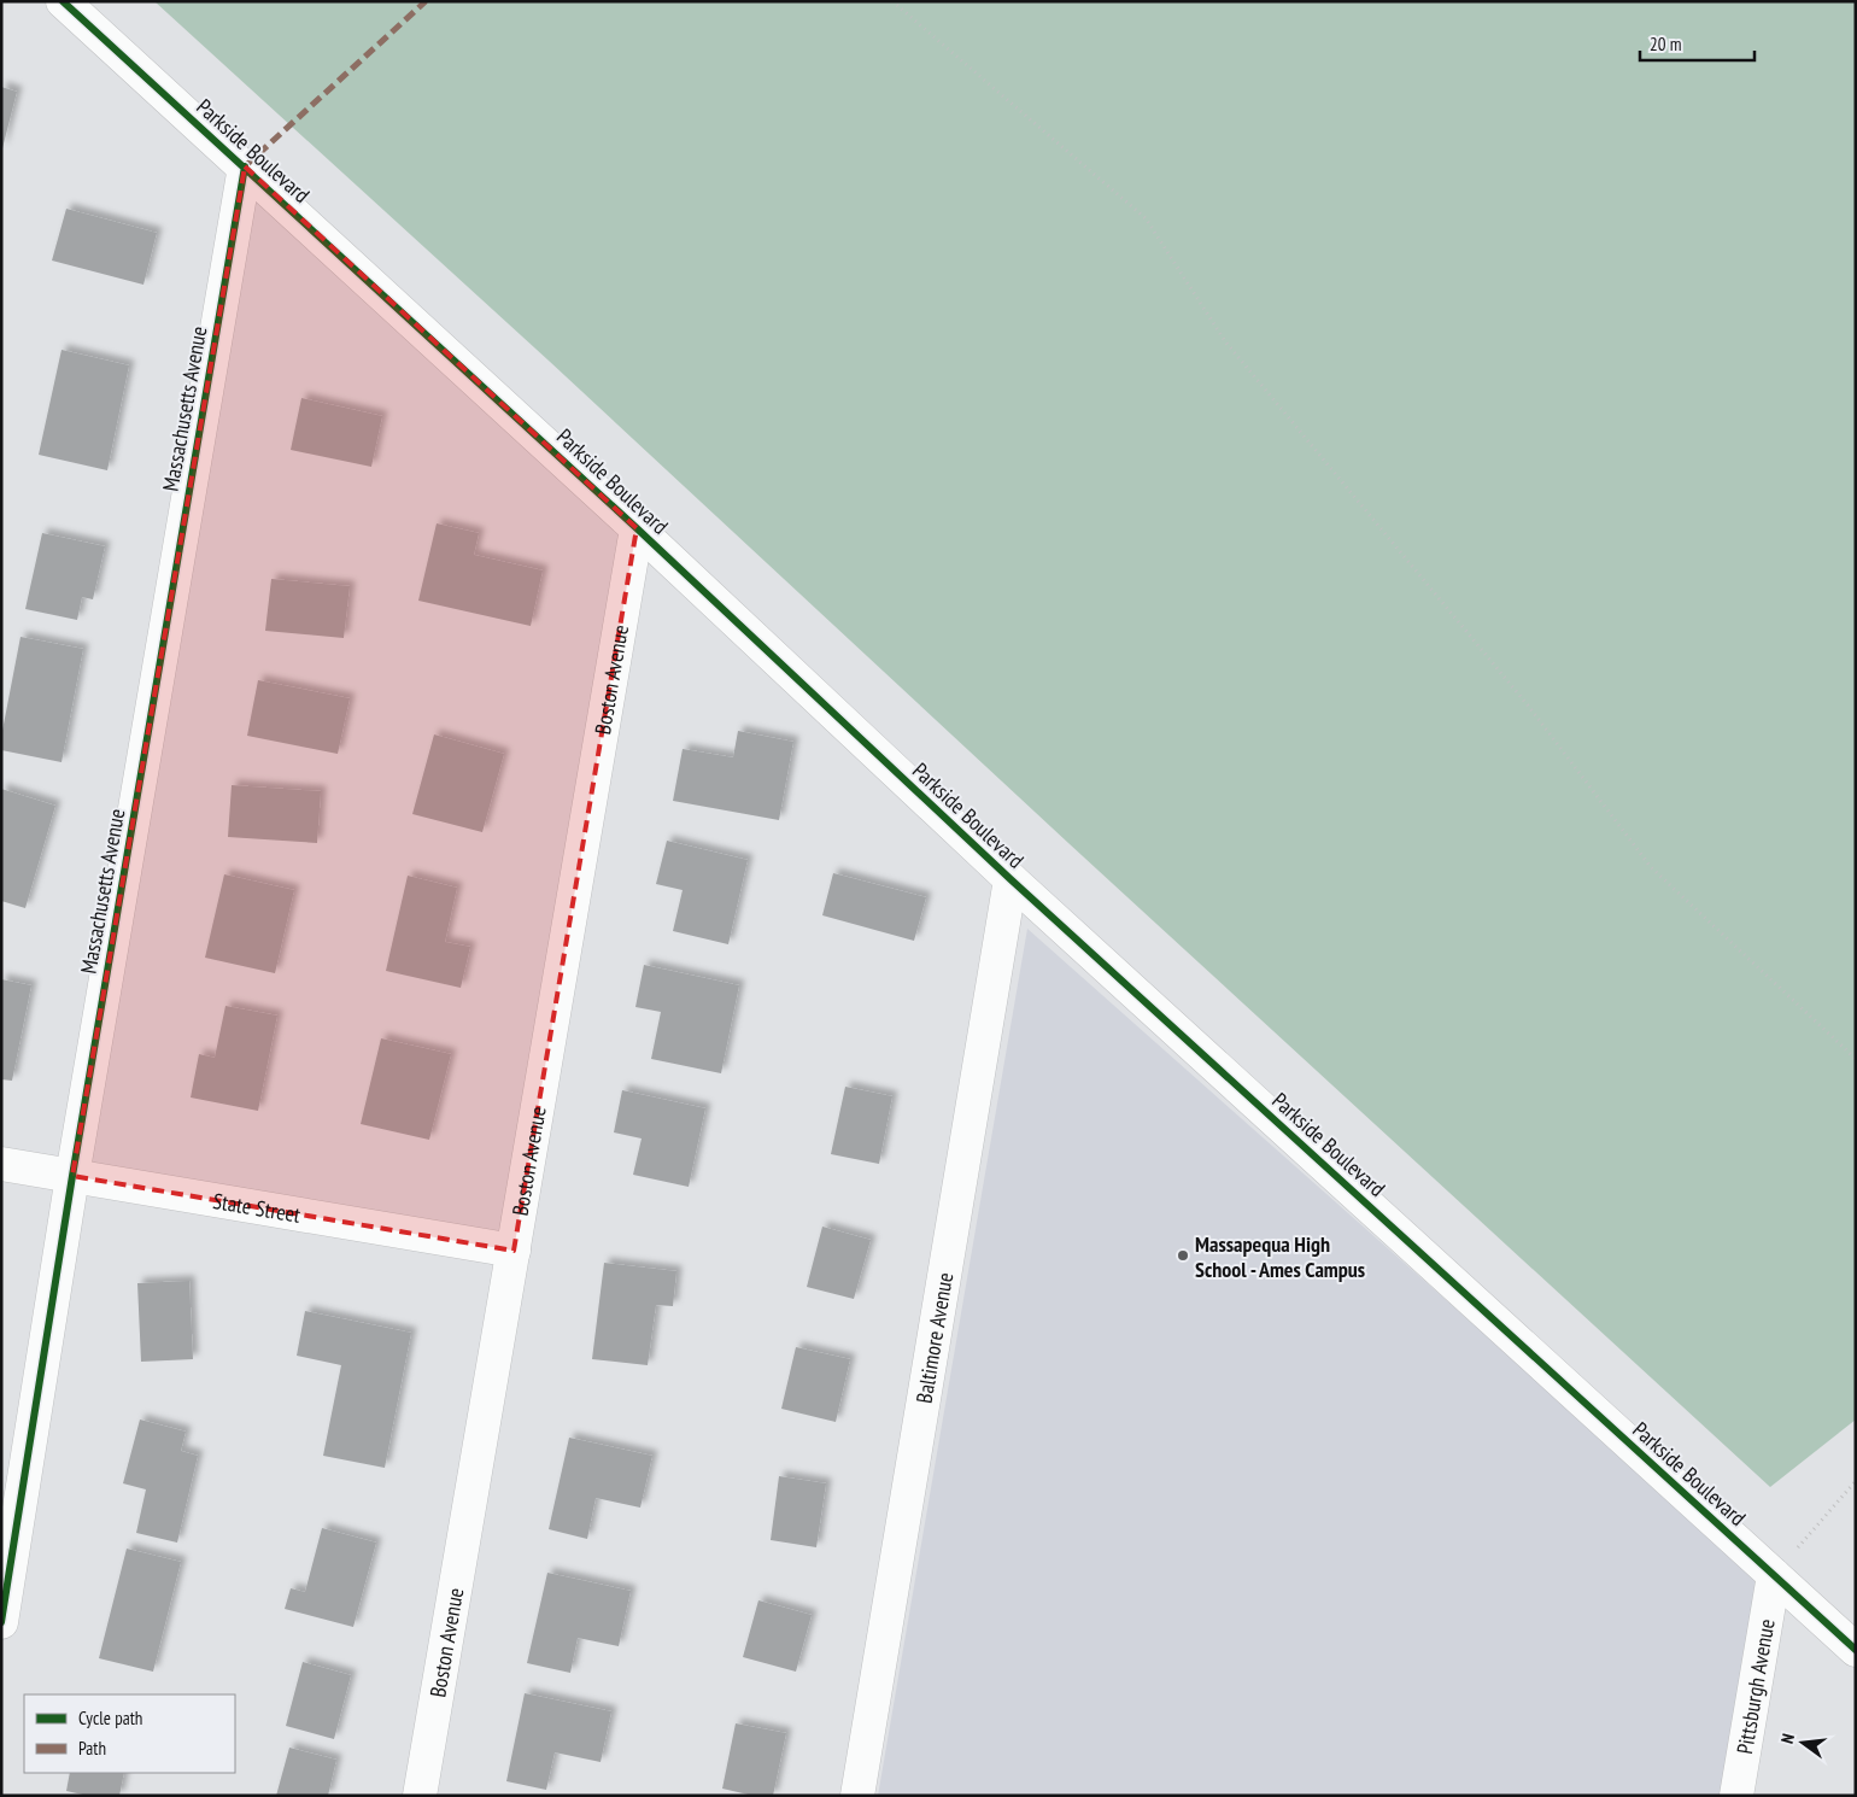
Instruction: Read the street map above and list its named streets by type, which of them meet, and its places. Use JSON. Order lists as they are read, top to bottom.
{
  "streets": {
    "street": [
      "Parkside Boulevard",
      "Massachusetts Avenue",
      "Boston Avenue",
      "State Street",
      "Baltimore Avenue",
      "Pittsburgh Avenue"
    ]
  },
  "crossings": [
    ["Parkside Boulevard", "Massachusetts Avenue"],
    ["Parkside Boulevard", "Boston Avenue"],
    ["Parkside Boulevard", "Baltimore Avenue"],
    ["Parkside Boulevard", "Pittsburgh Avenue"],
    ["Massachusetts Avenue", "State Street"],
    ["Boston Avenue", "State Street"]
  ],
  "places": ["Massapequa High School - Ames Campus"],
  "legend": ["Cycle path", "Path"],
  "scale_bar": "20 m",
  "north": "left"
}
